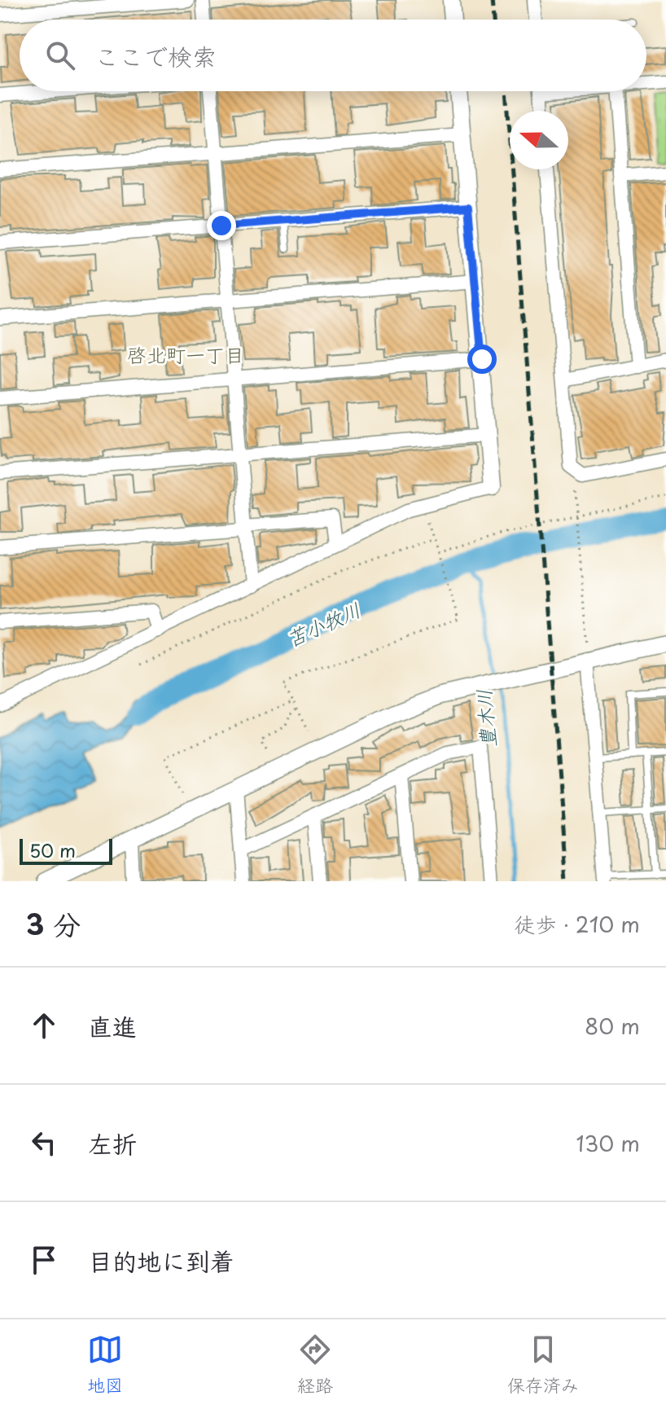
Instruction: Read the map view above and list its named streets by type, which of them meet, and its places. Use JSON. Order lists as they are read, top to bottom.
{
  "districts": ["啓北町一丁目"],
  "water": ["苫小牧川", "豊木川"],
  "scale_bar": "50 m",
  "north": "left",
  "page": {
    "search": "ここで検索",
    "scale": "50 m",
    "heading": ["3 分", "徒歩 · 210 m"],
    "list": [
      ["直進", "80 m"],
      ["左折", "130 m"],
      "目的地に到着"
    ],
    "nav": ["地図", "経路", "保存済み"]
  }
}
